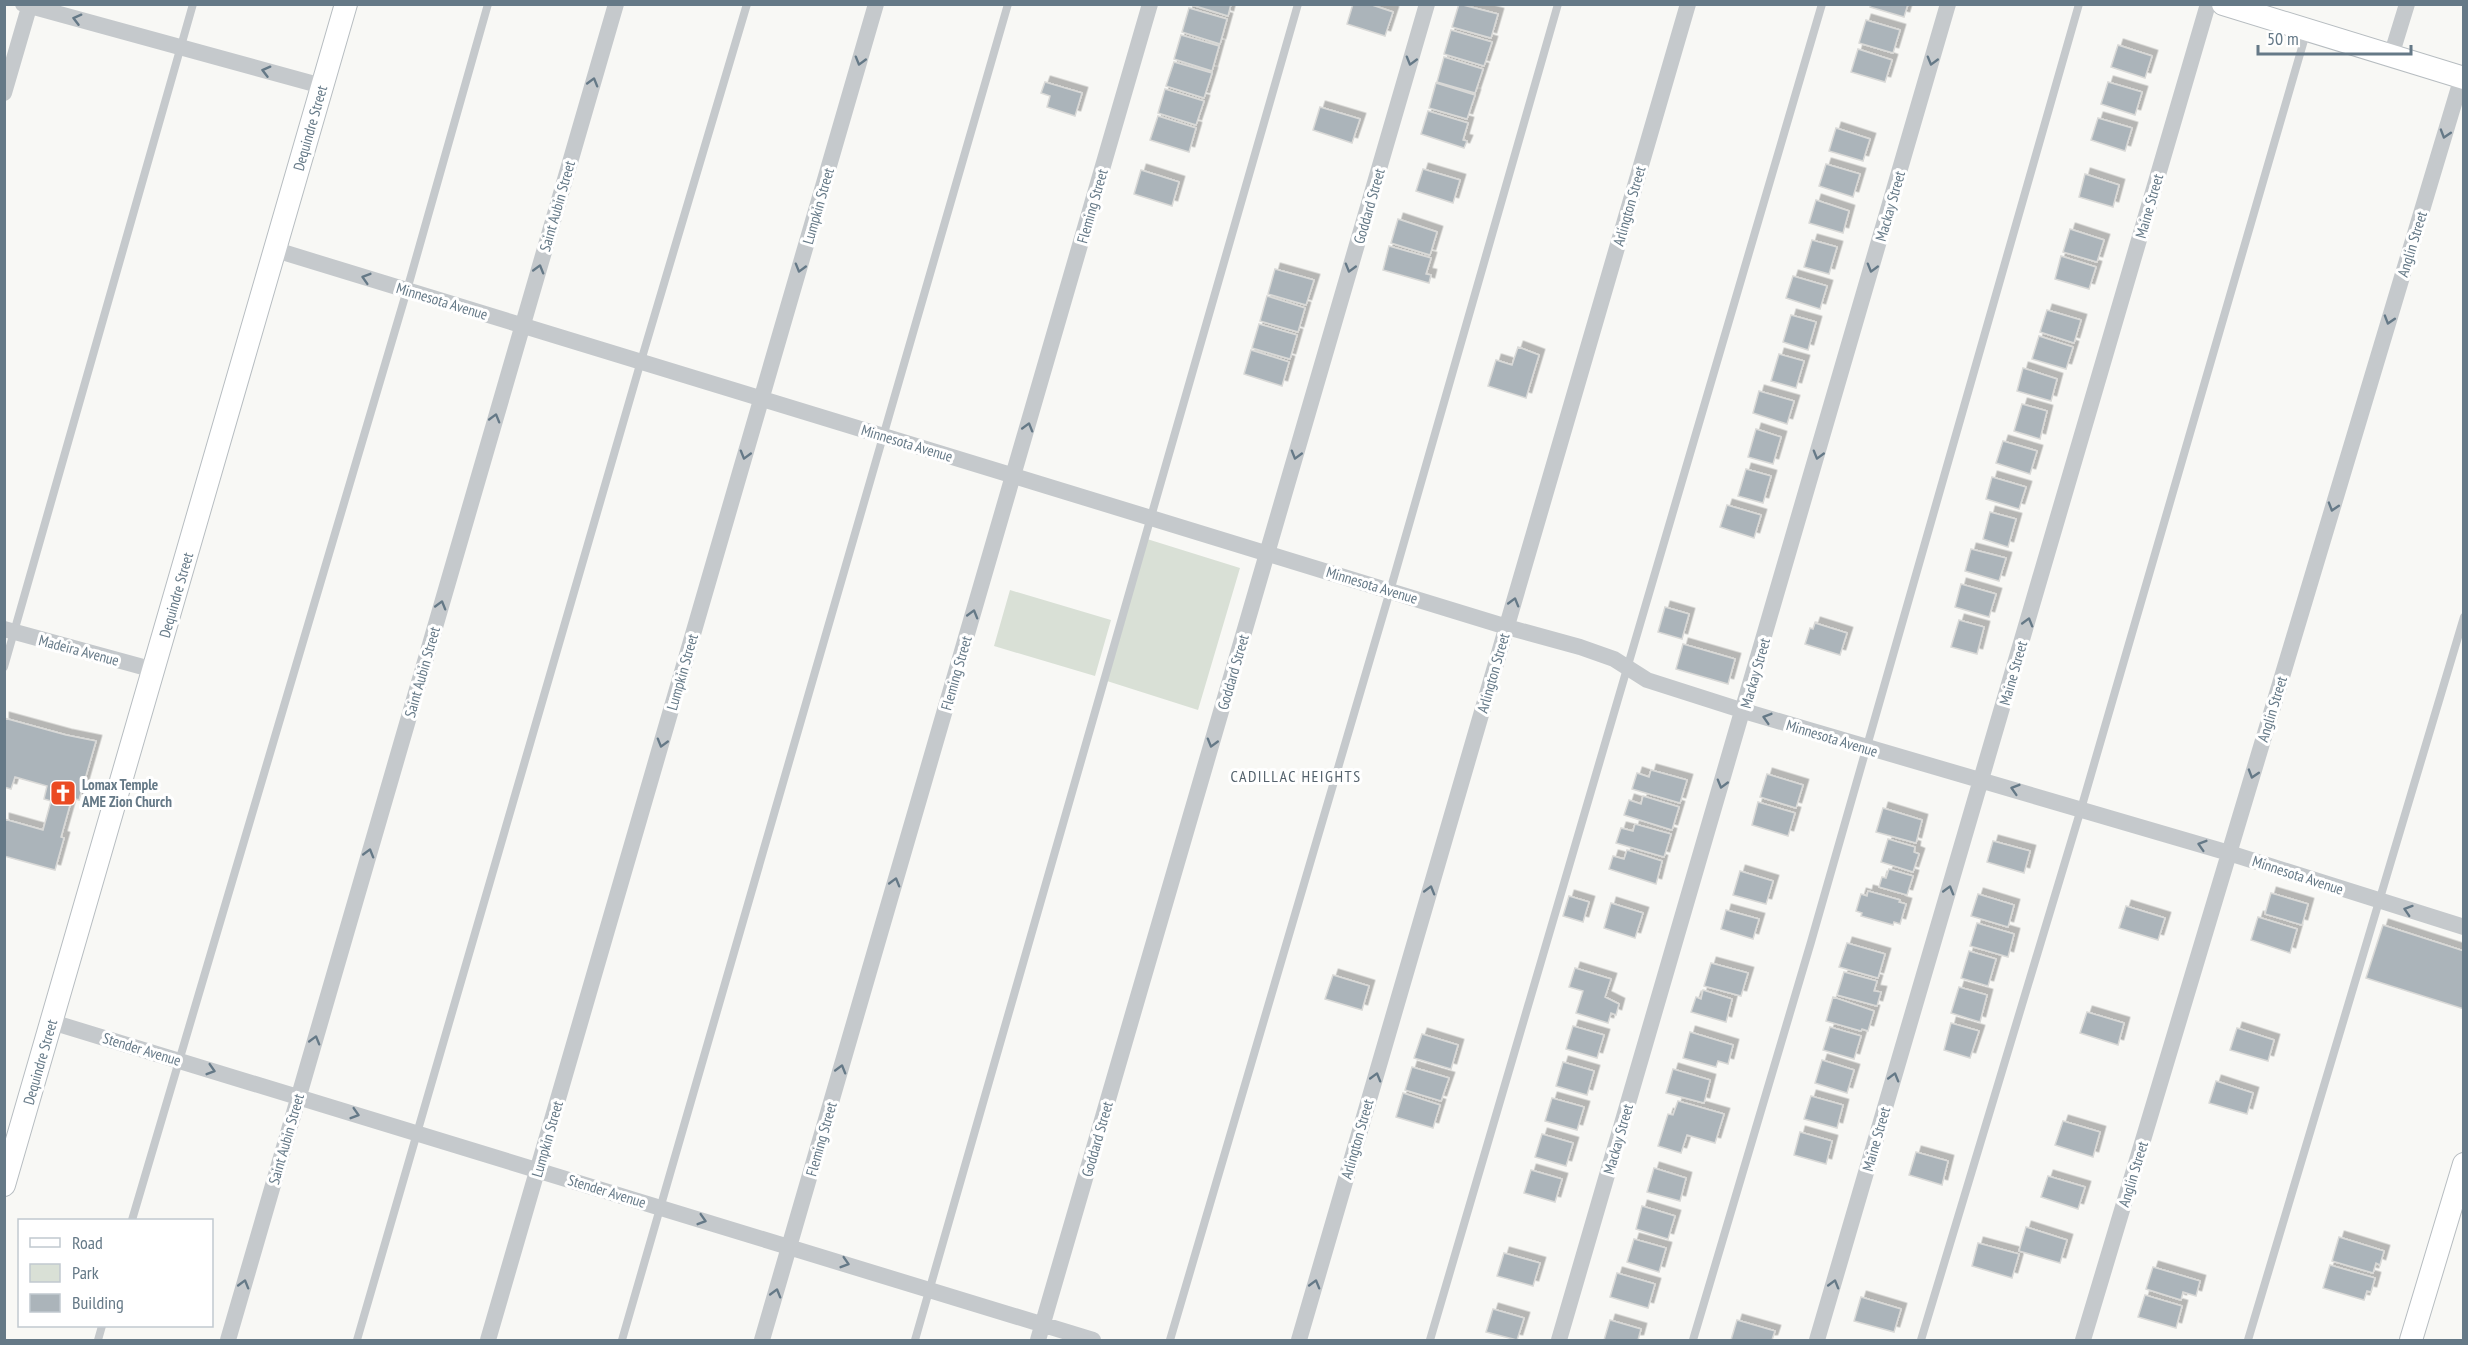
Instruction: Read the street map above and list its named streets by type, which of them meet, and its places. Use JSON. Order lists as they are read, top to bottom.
{
  "streets": {
    "street": [
      "Dequindre Street",
      "Saint Aubin Street",
      "Lumpkin Street",
      "Fleming Street",
      "Goddard Street",
      "Arlington Street",
      "Mackay Street",
      "Maine Street",
      "Anglin Street",
      "Minnesota Avenue",
      "Madeira Avenue",
      "Stender Avenue"
    ]
  },
  "crossings": [
    ["Dequindre Street", "Minnesota Avenue"],
    ["Dequindre Street", "Madeira Avenue"],
    ["Dequindre Street", "Stender Avenue"],
    ["Saint Aubin Street", "Minnesota Avenue"],
    ["Saint Aubin Street", "Stender Avenue"],
    ["Lumpkin Street", "Minnesota Avenue"],
    ["Lumpkin Street", "Stender Avenue"],
    ["Fleming Street", "Minnesota Avenue"],
    ["Fleming Street", "Stender Avenue"],
    ["Goddard Street", "Minnesota Avenue"],
    ["Goddard Street", "Stender Avenue"],
    ["Arlington Street", "Minnesota Avenue"],
    ["Mackay Street", "Minnesota Avenue"],
    ["Maine Street", "Minnesota Avenue"],
    ["Anglin Street", "Minnesota Avenue"]
  ],
  "one_way": [
    "Saint Aubin Street",
    "Lumpkin Street",
    "Fleming Street",
    "Goddard Street",
    "Arlington Street",
    "Mackay Street",
    "Maine Street",
    "Anglin Street",
    "Stender Avenue"
  ],
  "districts": ["CADILLAC HEIGHTS"],
  "places": {
    "church": ["Lomax Temple AME Zion Church"]
  },
  "legend": ["Road", "Park", "Building"],
  "scale_bar": "50 m"
}
